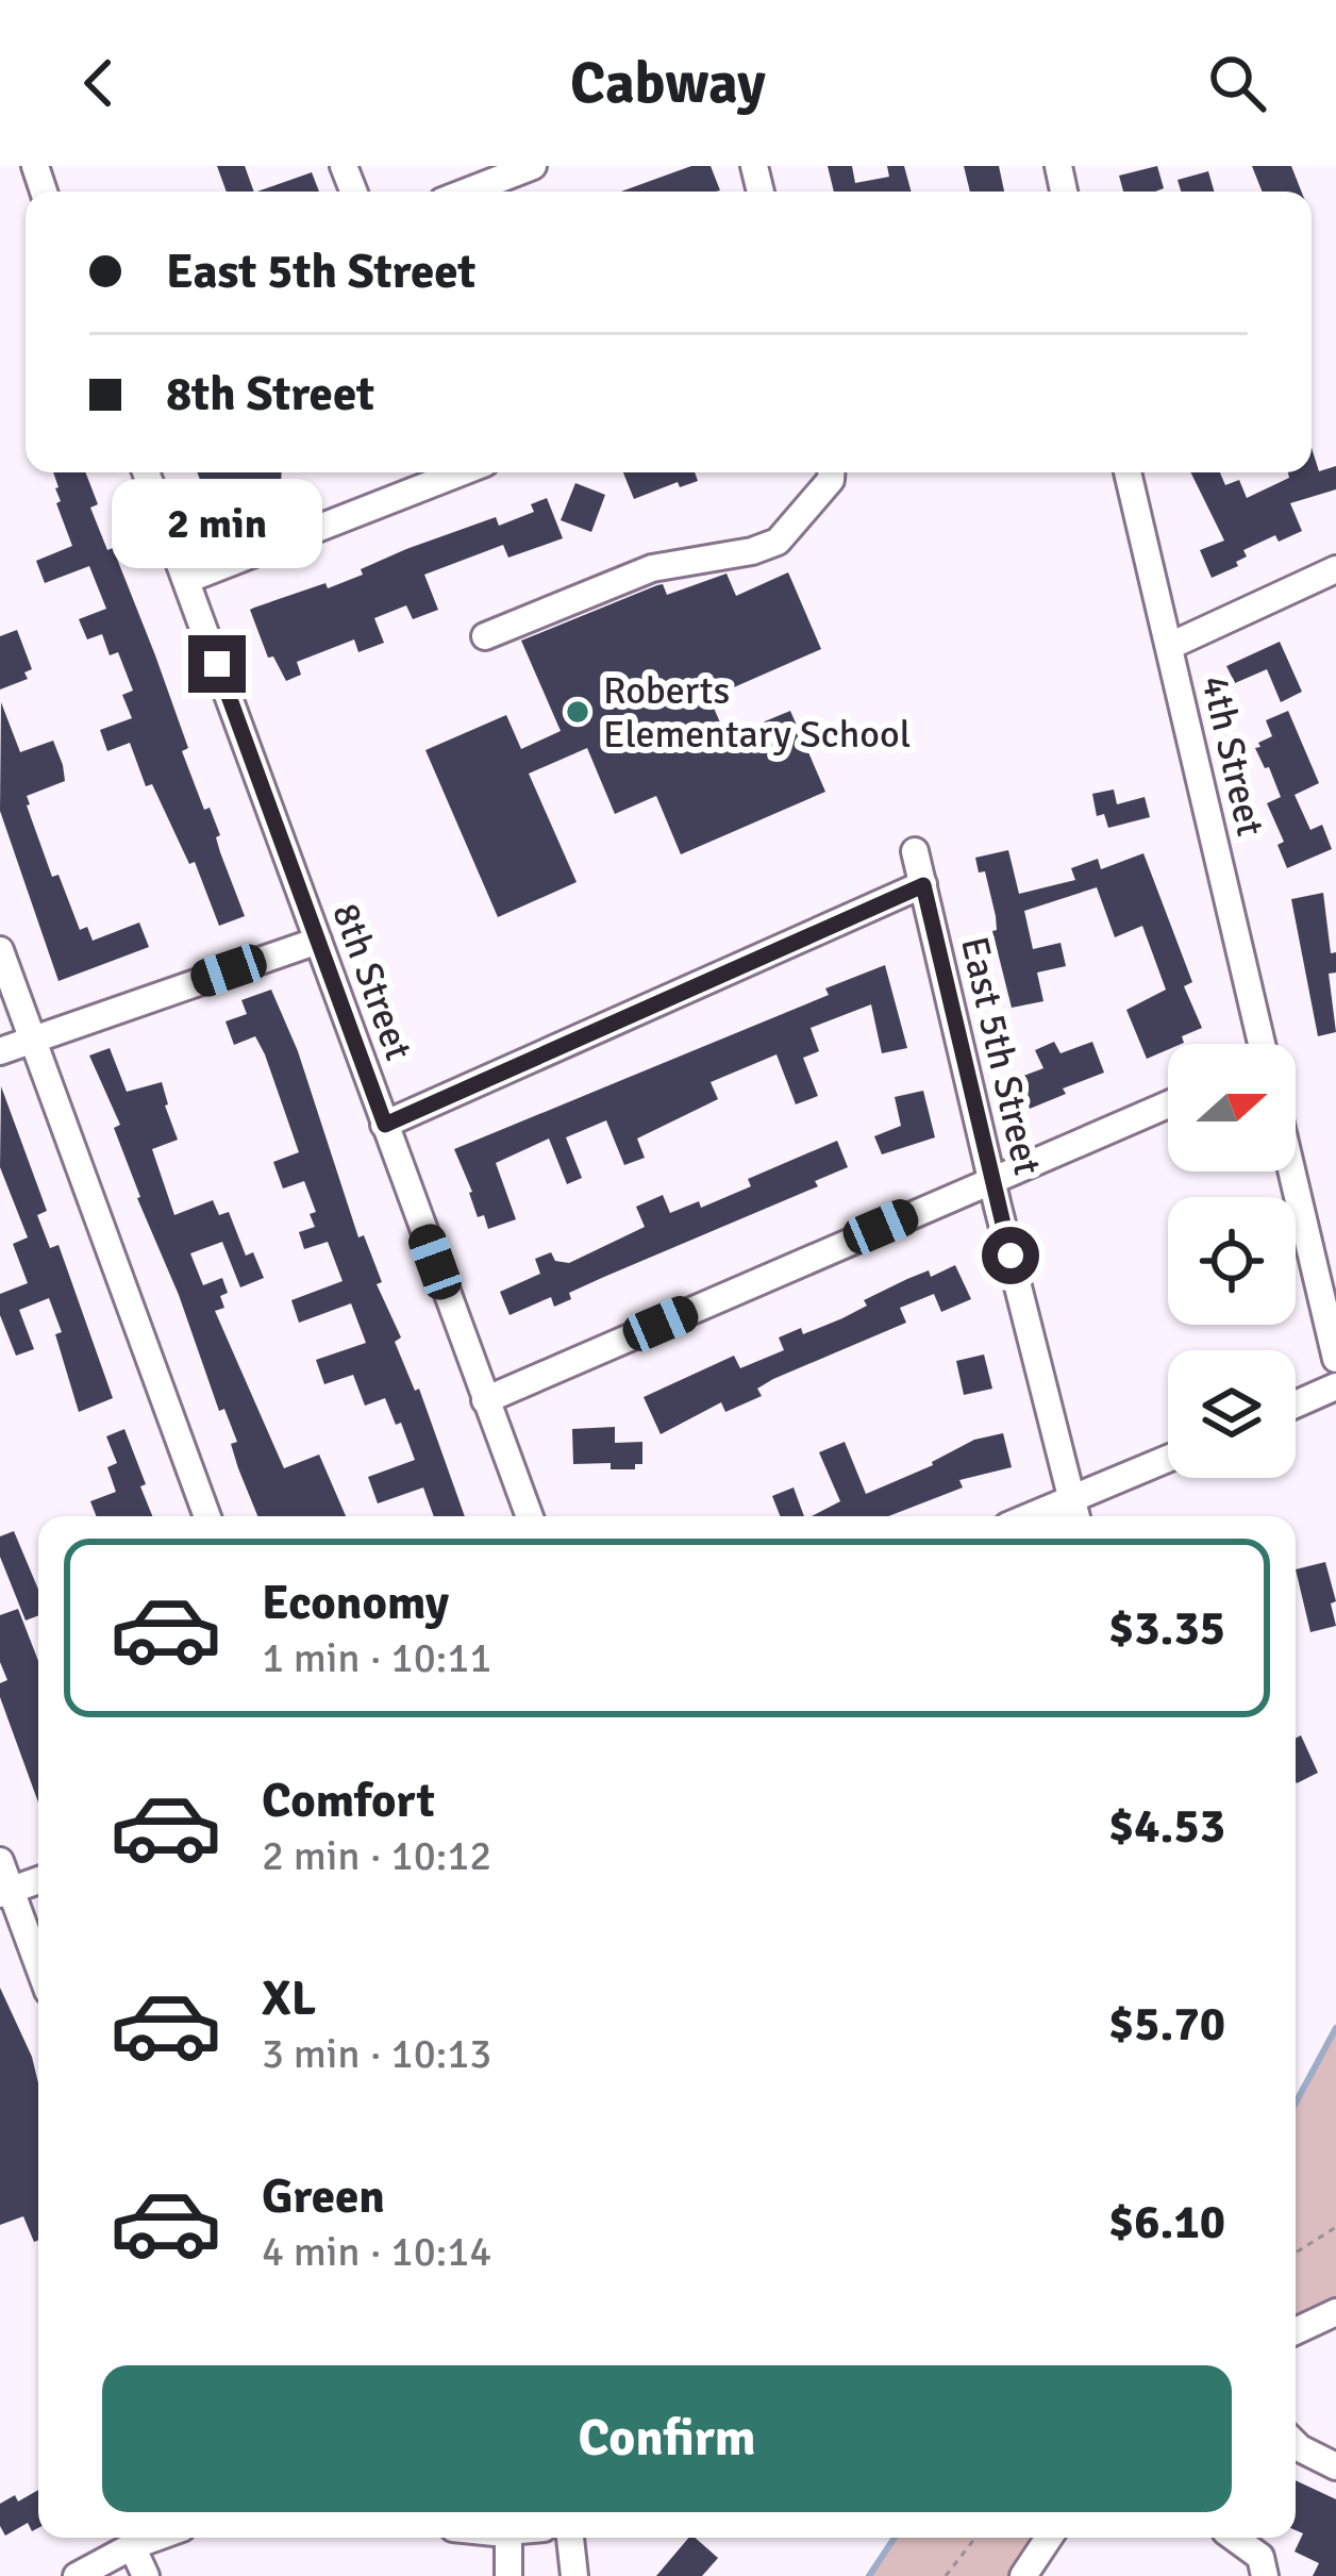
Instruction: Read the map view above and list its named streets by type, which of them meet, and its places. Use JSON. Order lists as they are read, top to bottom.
{
  "streets": {
    "street": ["4th Street", "8th Street", "East 5th Street"]
  },
  "places": ["Roberts Elementary School"],
  "north": "right",
  "page": {
    "header": "Cabway",
    "banner": ["East 5th Street", "8th Street"],
    "bubble": "2 min",
    "list": [
      {
        "name": "Economy",
        "note": "1 min · 10:11",
        "value": "$3.35"
      },
      {
        "name": "Comfort",
        "note": "2 min · 10:12",
        "value": "$4.53"
      },
      {
        "name": "XL",
        "note": "3 min · 10:13",
        "value": "$5.70"
      },
      {
        "name": "Green",
        "note": "4 min · 10:14",
        "value": "$6.10"
      }
    ],
    "buttons": "Confirm"
  }
}
